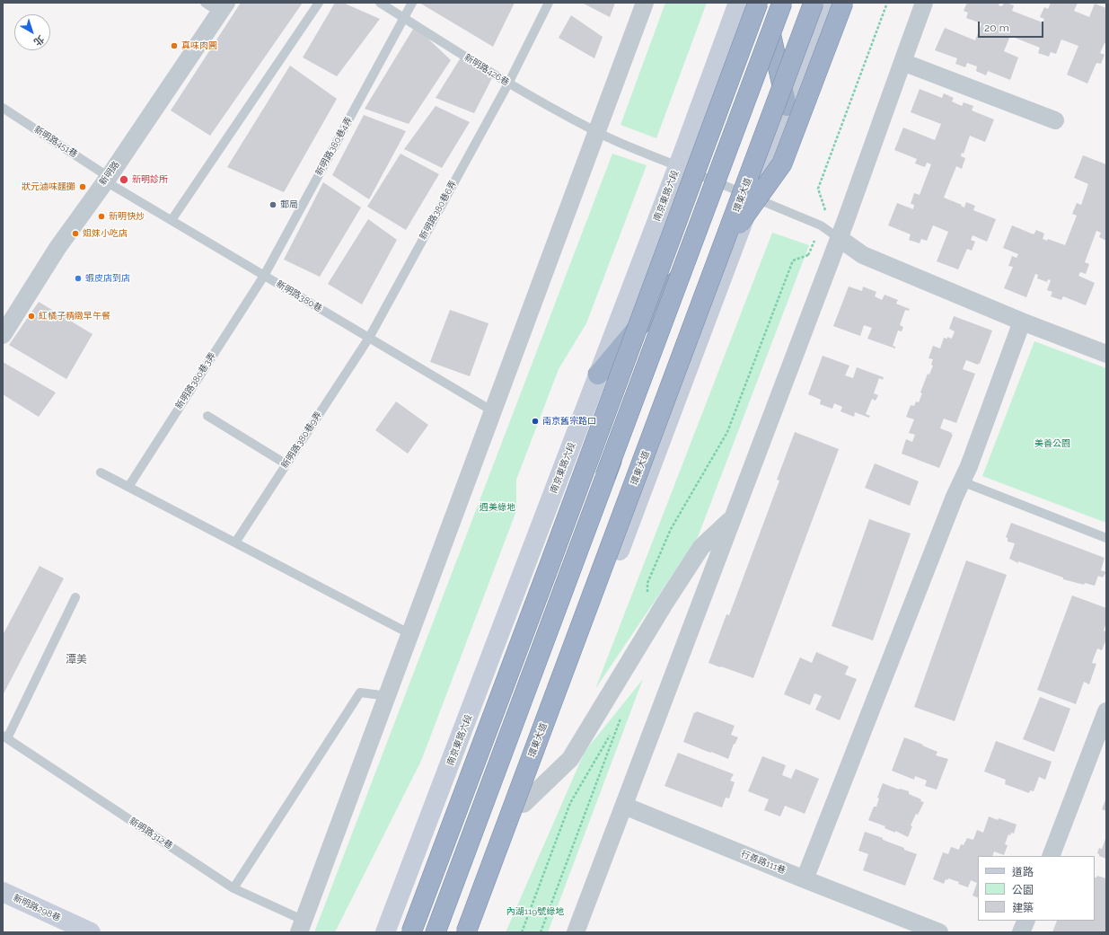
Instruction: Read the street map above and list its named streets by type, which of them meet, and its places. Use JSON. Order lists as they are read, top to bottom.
{
  "streets": {
    "highway": ["環東大道"],
    "main road": ["南京東路六段", "新明路298巷"],
    "street": ["新明路", "行善路111巷"],
    "lane": [
      "新明路426巷",
      "新明路451巷",
      "新明路380巷4弄",
      "新明路380巷6弄",
      "新明路380巷",
      "新明路380巷3弄",
      "新明路380巷9弄",
      "新明路312巷"
    ]
  },
  "crossings": [
    ["新明路426巷", "新明路380巷4弄"],
    ["新明路426巷", "南京東路六段"],
    ["新明路426巷", "新明路380巷6弄"],
    ["新明路451巷", "新明路"],
    ["新明路451巷", "新明路380巷"],
    ["新明路380巷4弄", "新明路380巷"],
    ["新明路380巷4弄", "新明路380巷3弄"],
    ["新明路", "新明路380巷"],
    ["新明路380巷6弄", "新明路380巷"],
    ["新明路380巷6弄", "新明路380巷9弄"],
    ["新明路380巷", "新明路380巷3弄"],
    ["新明路380巷", "新明路380巷9弄"]
  ],
  "districts": ["潭美"],
  "parks": ["美善公園", "週美綠地", "內湖119號綠地"],
  "places": [
    "真味肉圓",
    "新明診所",
    "狀元滷味麵攤",
    "郵局",
    "新明快炒",
    "姐妹小吃店",
    "蝦皮店到店",
    "紅橘子精緻早午餐",
    "南京舊宗路口"
  ],
  "legend": ["道路", "公園", "建築"],
  "scale_bar": "20 m",
  "north": "bottom right"
}
